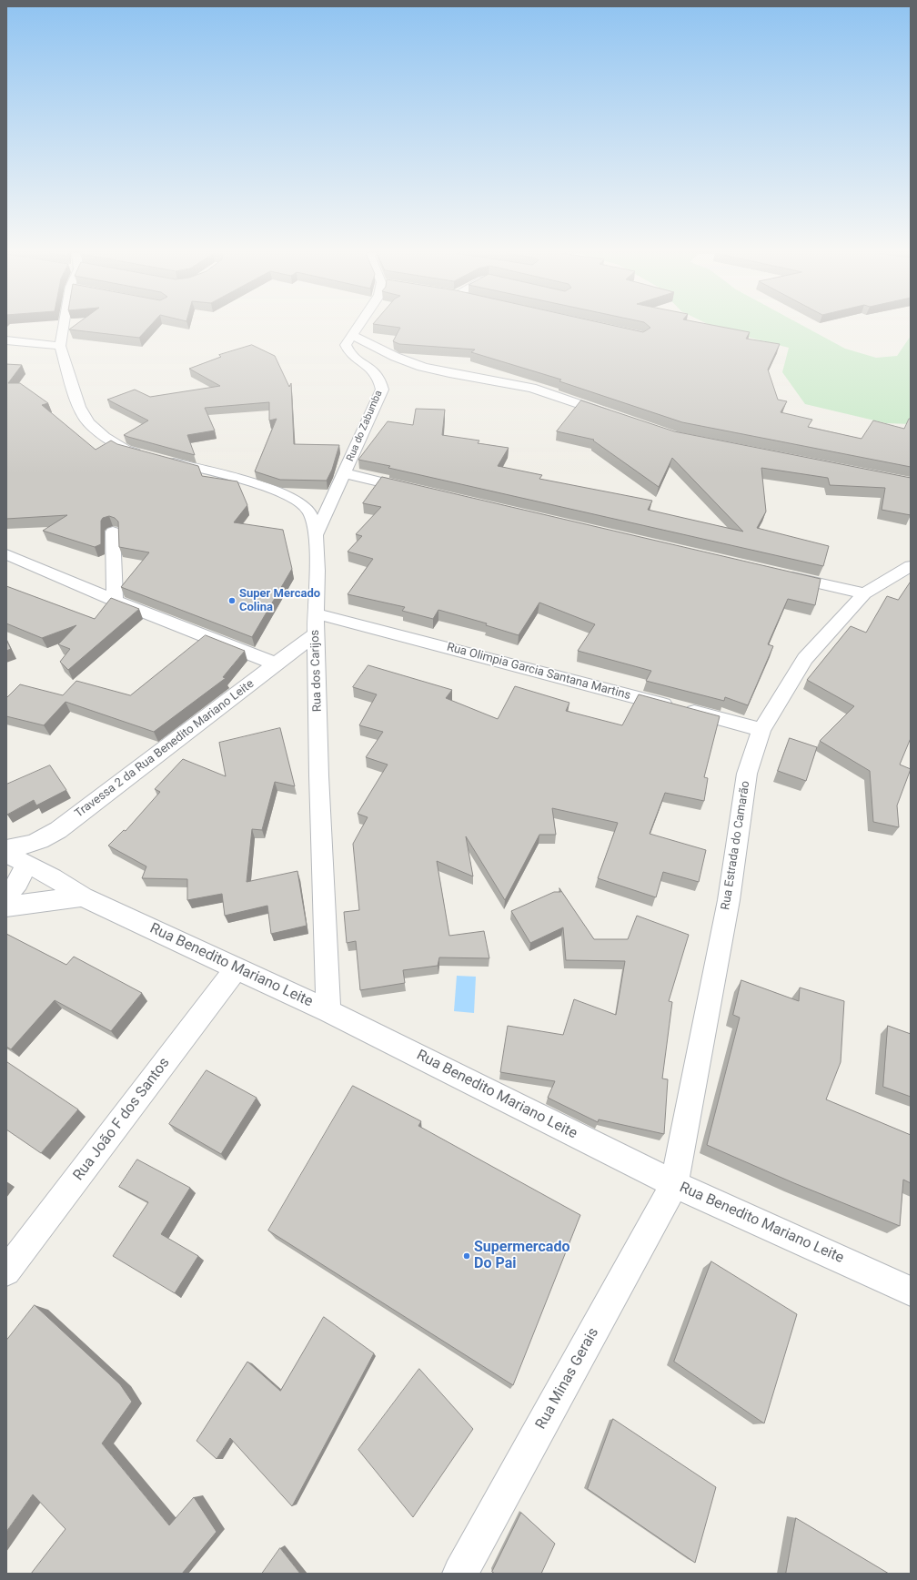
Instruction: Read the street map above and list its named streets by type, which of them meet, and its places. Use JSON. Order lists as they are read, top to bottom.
{
  "streets": {
    "street": [
      "Rua do Zabumba",
      "Rua dos Carijos",
      "Rua Olimpia Garcia Santana Martins",
      "Travessa 2 da Rua Benedito Mariano Leite",
      "Rua Estrada do Camarão",
      "Rua Benedito Mariano Leite",
      "Rua João F dos Santos",
      "Rua Minas Gerais"
    ]
  },
  "crossings": [
    ["Rua do Zabumba", "Rua dos Carijos"],
    ["Rua dos Carijos", "Rua Olimpia Garcia Santana Martins"],
    ["Rua dos Carijos", "Travessa 2 da Rua Benedito Mariano Leite"],
    ["Rua dos Carijos", "Rua Benedito Mariano Leite"],
    ["Rua Olimpia Garcia Santana Martins", "Travessa 2 da Rua Benedito Mariano Leite"],
    ["Rua Olimpia Garcia Santana Martins", "Rua Estrada do Camarão"],
    ["Rua Estrada do Camarão", "Rua Benedito Mariano Leite"],
    ["Rua Estrada do Camarão", "Rua Minas Gerais"],
    ["Rua Benedito Mariano Leite", "Rua João F dos Santos"],
    ["Rua Benedito Mariano Leite", "Rua Minas Gerais"]
  ],
  "places": ["Super Mercado Colina", "Supermercado Do Pai"]
}
